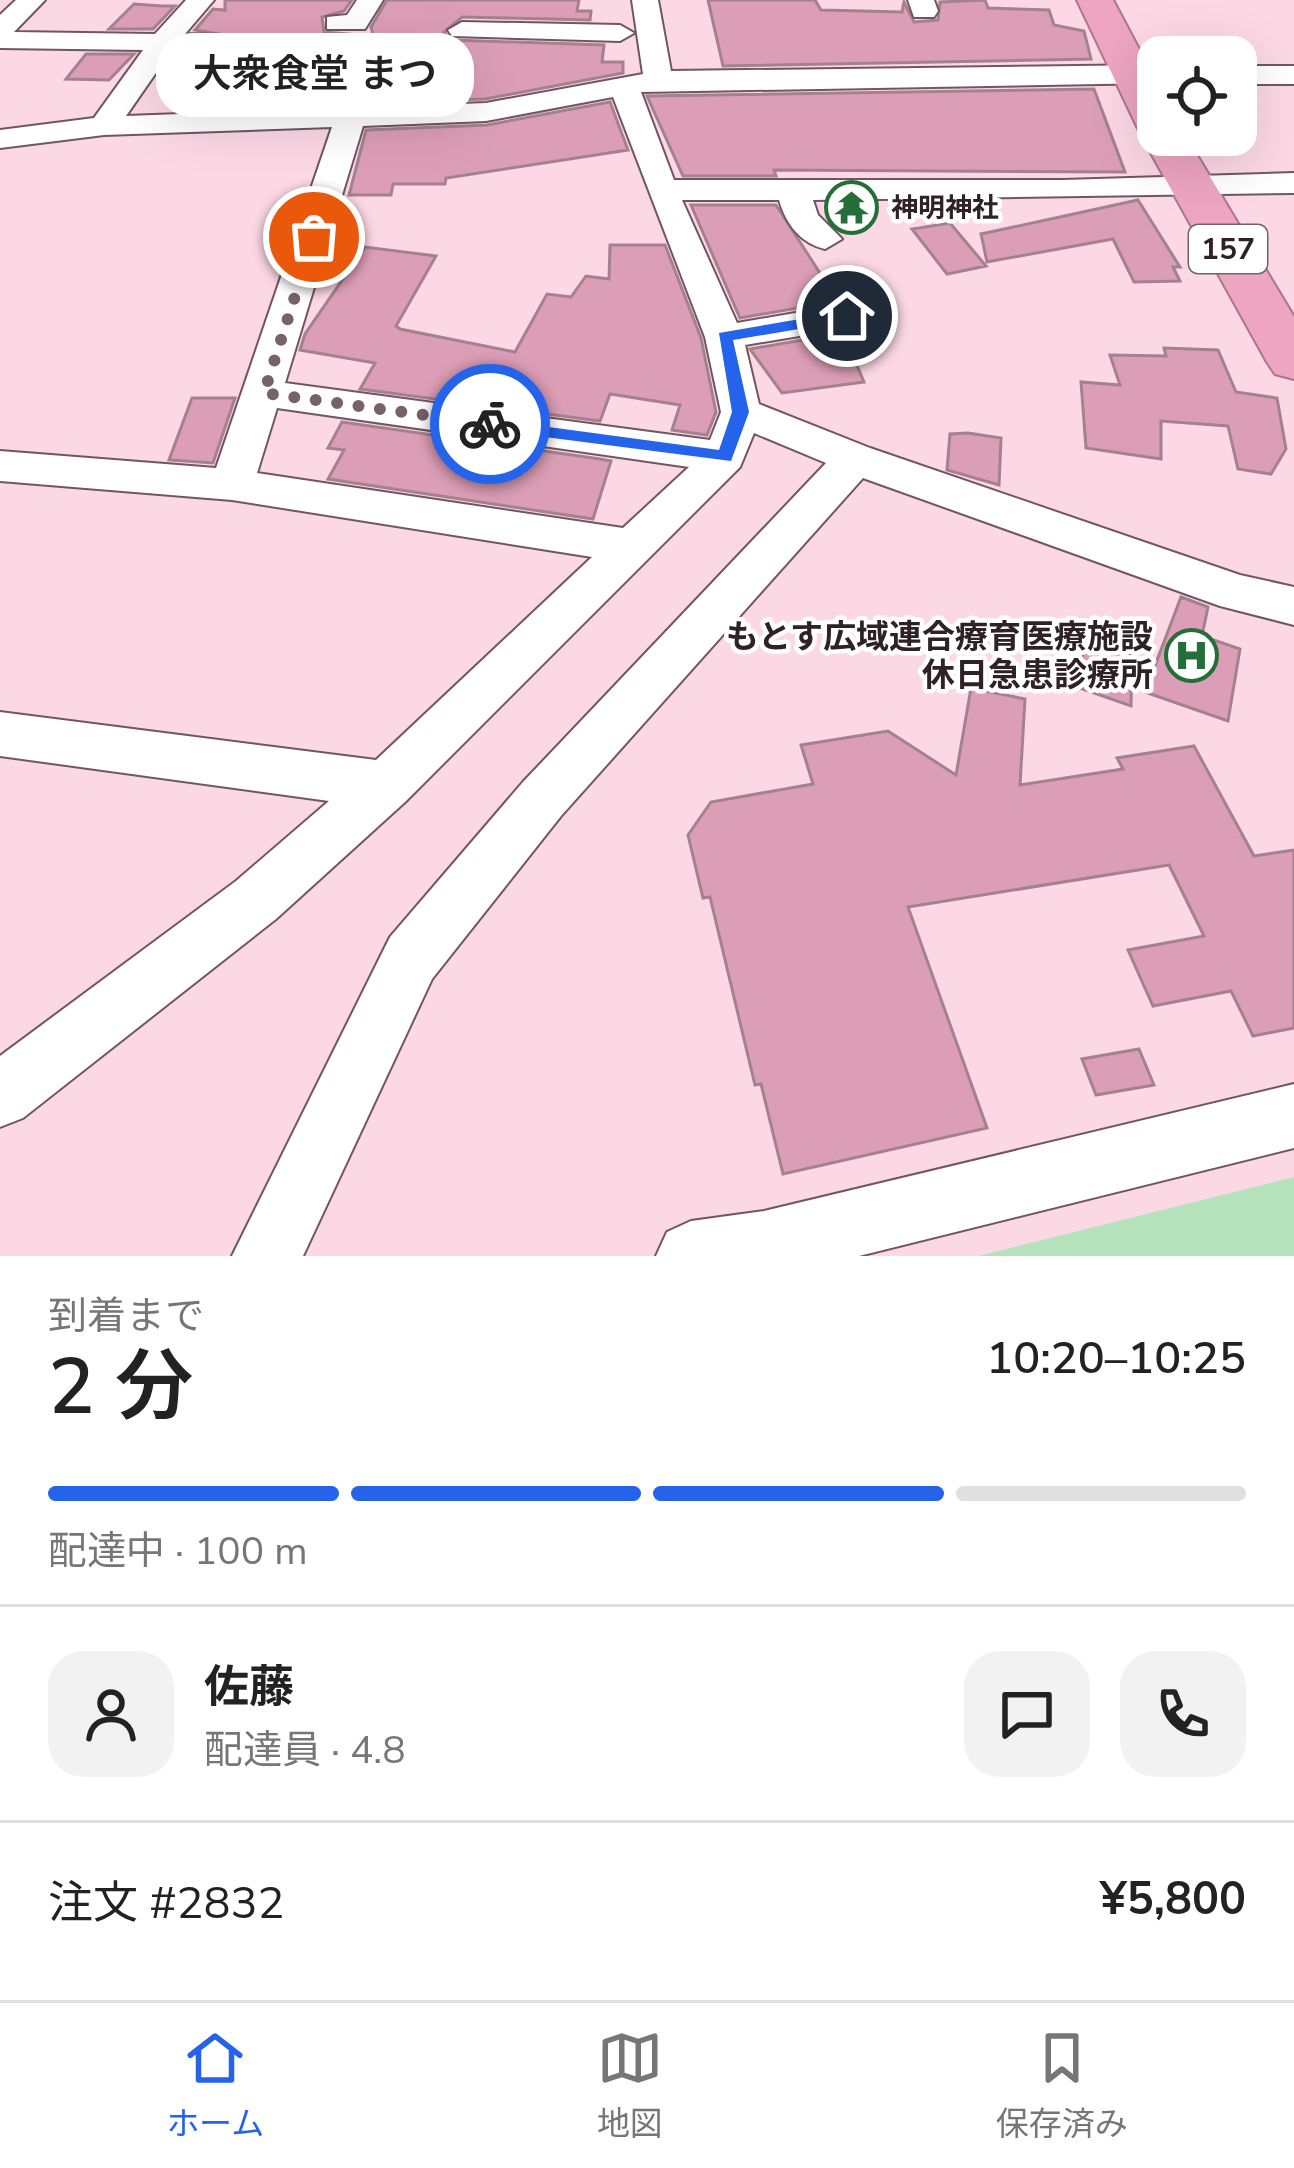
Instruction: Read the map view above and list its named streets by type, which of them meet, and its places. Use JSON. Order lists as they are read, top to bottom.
{
  "streets": {
    "highway": ["157"]
  },
  "places": {
    "temple": ["神明神社"],
    "other": ["大衆食堂 まつ"],
    "hospital": ["もとす広域連合療育医療施設 休日急患診療所"]
  },
  "page": {
    "bubble": "大衆食堂 まつ",
    "heading": ["2 分", "到着まで", "10:20–10:25"],
    "panel": [
      "佐藤",
      "配達員 · 4.8",
      "注文 #2832",
      "¥5,800"
    ],
    "bar": "配達中 · 100 m",
    "tabs": ["ホーム", "地図", "保存済み"]
  }
}
